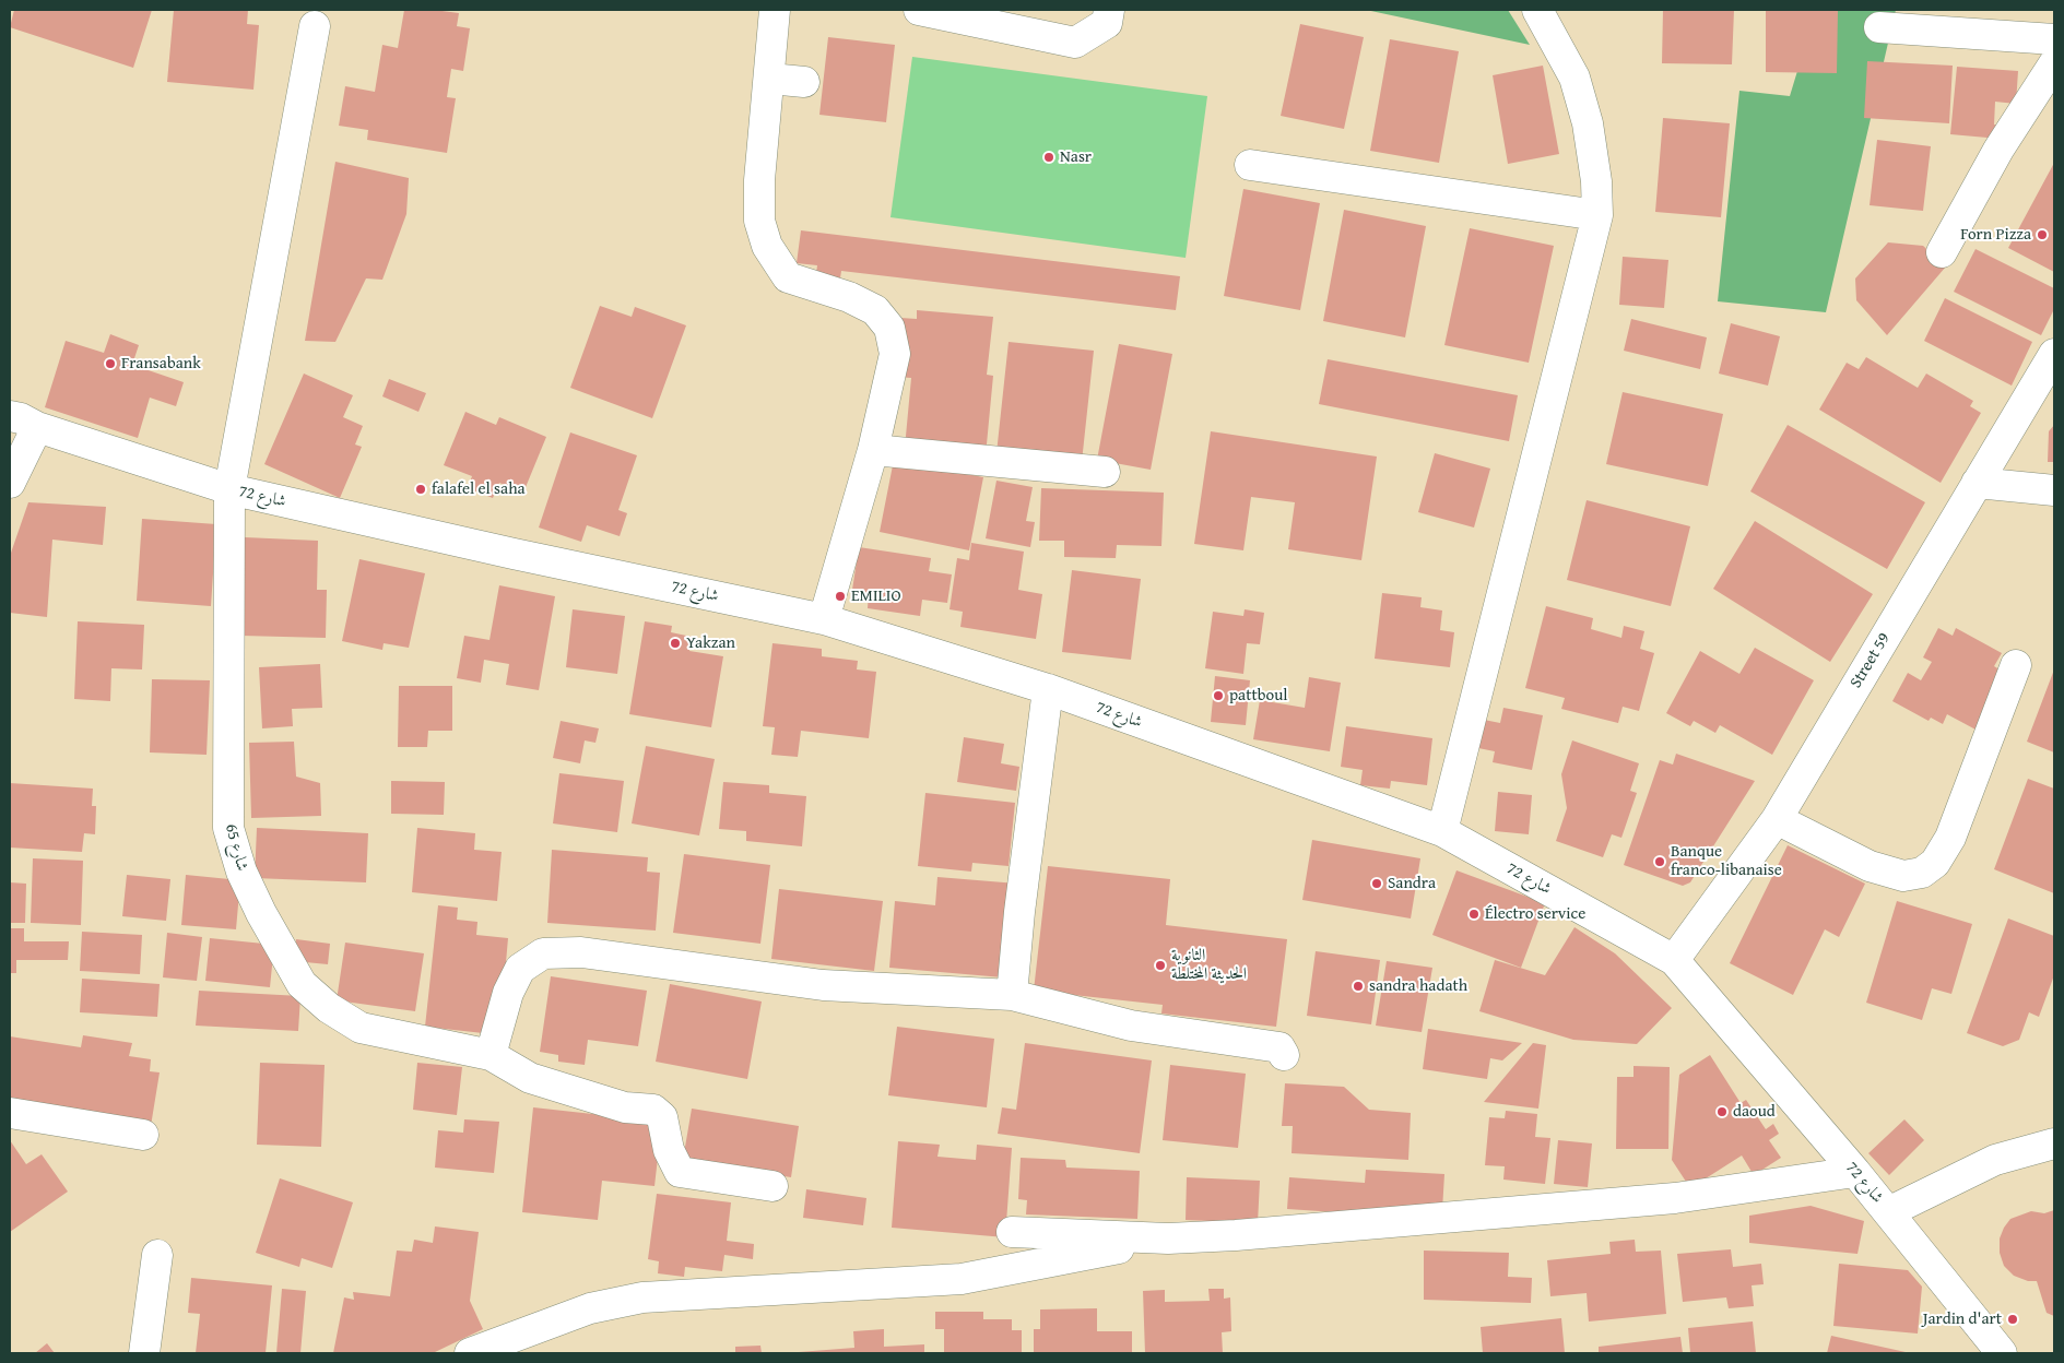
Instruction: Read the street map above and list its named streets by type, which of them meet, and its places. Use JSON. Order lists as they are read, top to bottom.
{
  "streets": {
    "street": ["شارع 72", "Street 59", "شارع 65"]
  },
  "crossings": [
    ["شارع 72", "Street 59"],
    ["شارع 72", "شارع 65"]
  ],
  "places": [
    "Nasr",
    "Forn Pizza",
    "Fransabank",
    "falafel el saha",
    "EMILIO",
    "Yakzan",
    "pattboul",
    "Banque franco-libanaise",
    "Sandra",
    "Électro service",
    "الثانوية الحديثة المختلطة",
    "sandra hadath",
    "daoud",
    "Jardin d'art"
  ]
}
